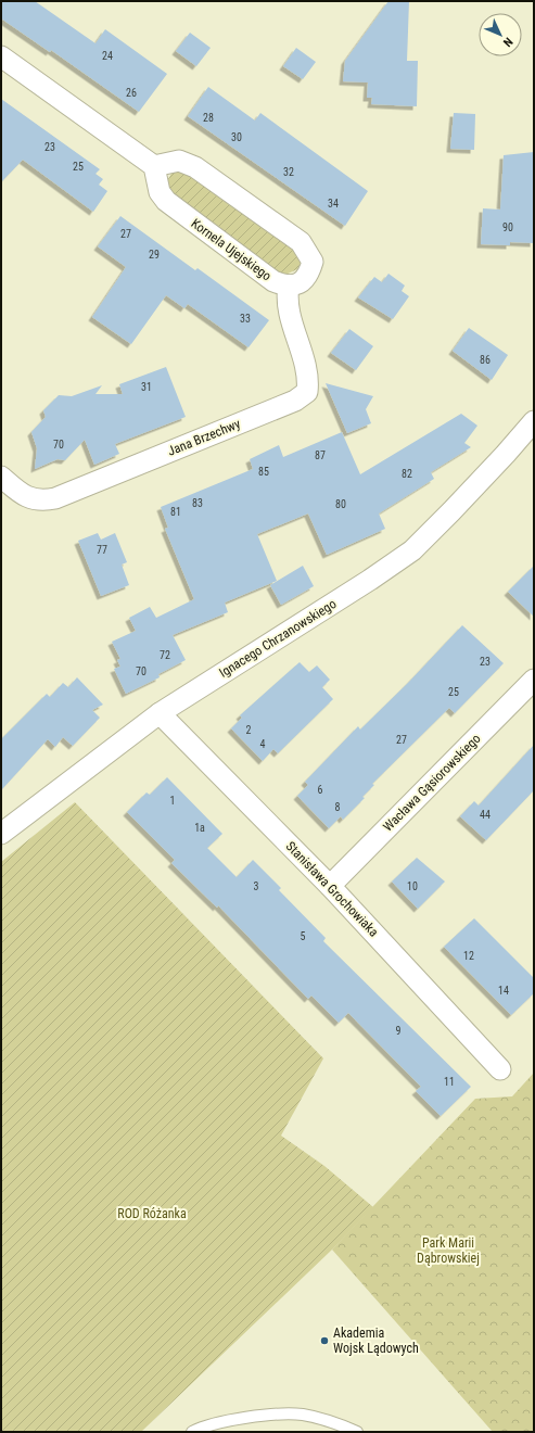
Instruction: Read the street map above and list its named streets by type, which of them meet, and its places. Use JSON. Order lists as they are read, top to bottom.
{
  "streets": {
    "street": [
      "Kornela Ujejskiego",
      "Jana Brzechwy",
      "Ignacego Chrzanowskiego",
      "Wacława Gąsiorowskiego",
      "Stanisława Grochowiaka"
    ]
  },
  "crossings": [
    ["Kornela Ujejskiego", "Jana Brzechwy"],
    ["Ignacego Chrzanowskiego", "Stanisława Grochowiaka"],
    ["Wacława Gąsiorowskiego", "Stanisława Grochowiaka"]
  ],
  "parks": ["ROD Różanka", "Park Marii Dąbrowskiej"],
  "places": ["Akademia Wojsk Lądowych"],
  "house_numbers": [
    "24",
    "26",
    "28",
    "30",
    "23",
    "25",
    "32",
    "34",
    "90",
    "27",
    "29",
    "33",
    "86",
    "31",
    "70",
    "87",
    "85",
    "82",
    "83",
    "80",
    "81",
    "77",
    "72",
    "23",
    "70",
    "25",
    "2",
    "27",
    "4",
    "6",
    "1",
    "8",
    "44",
    "1a",
    "3",
    "10",
    "5",
    "12",
    "14",
    "9",
    "11"
  ],
  "north": "bottom right"
}
